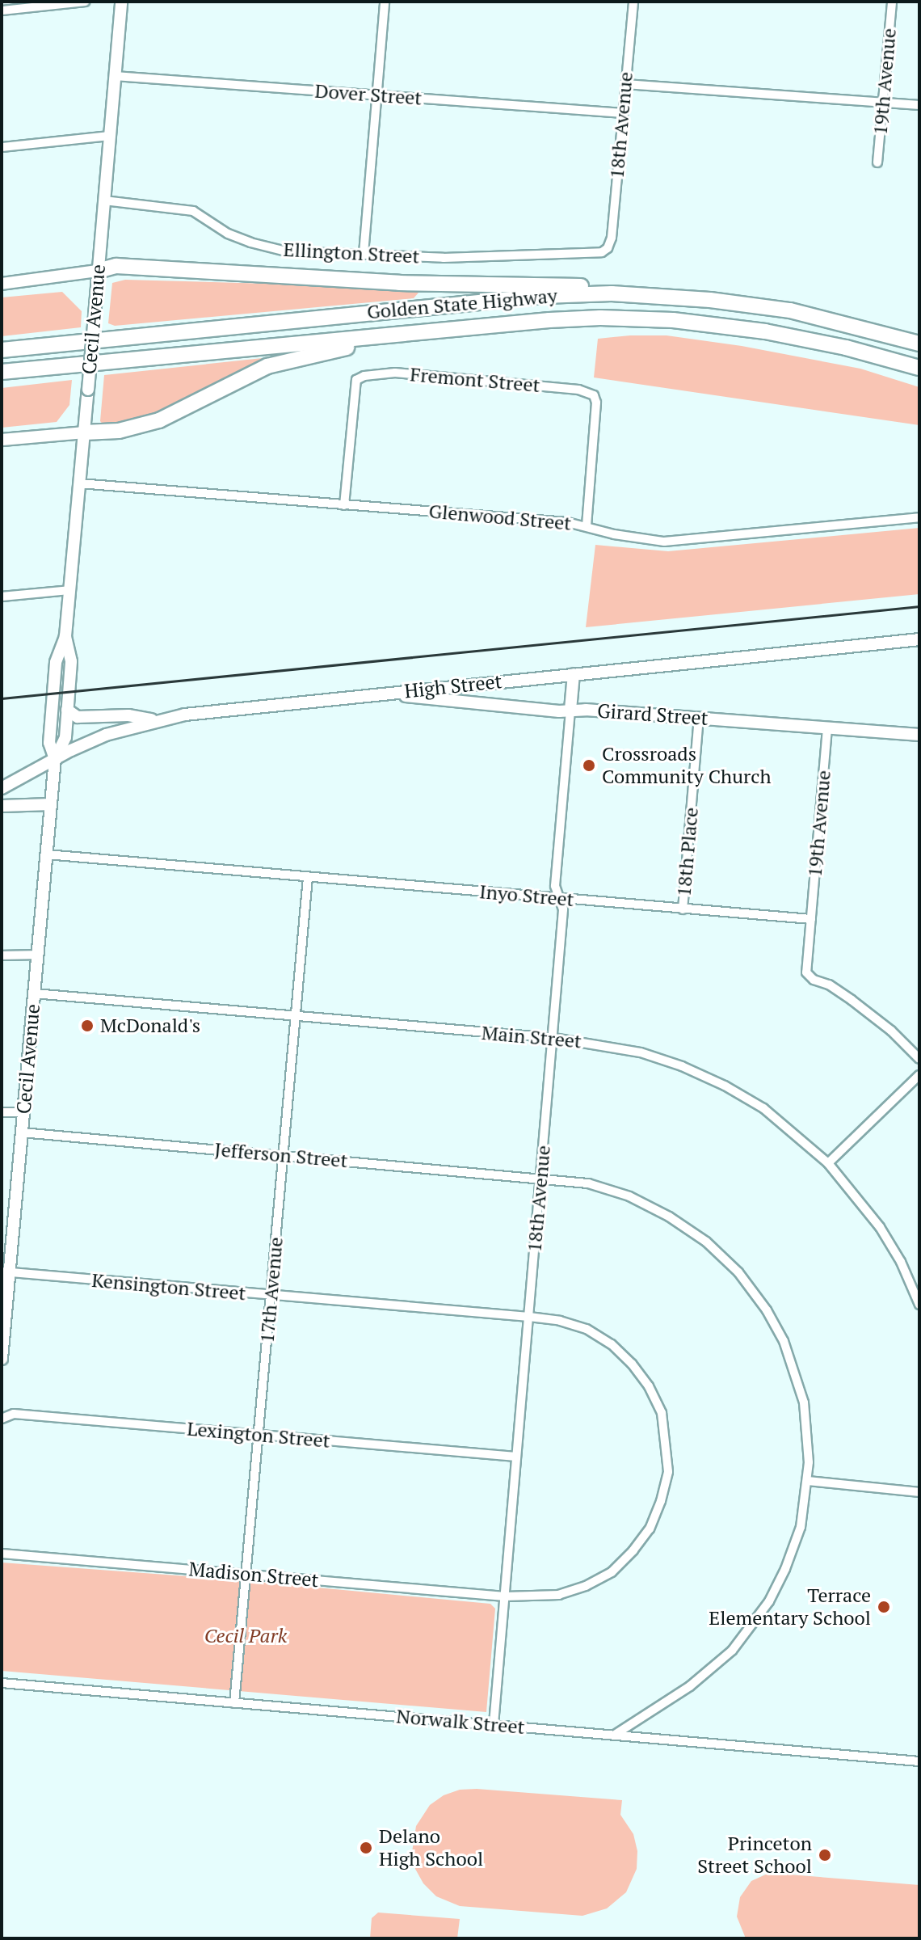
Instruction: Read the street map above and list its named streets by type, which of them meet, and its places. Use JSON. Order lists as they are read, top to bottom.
{
  "streets": {
    "highway": ["Golden State Highway"],
    "main road": [
      "18th Avenue",
      "Cecil Avenue",
      "High Street",
      "Girard Street"
    ],
    "street": [
      "19th Avenue",
      "Dover Street",
      "Ellington Street",
      "Fremont Street",
      "Glenwood Street",
      "18th Place",
      "Inyo Street",
      "Main Street",
      "Jefferson Street",
      "Kensington Street",
      "17th Avenue",
      "Lexington Street",
      "Madison Street",
      "Norwalk Street"
    ]
  },
  "crossings": [
    ["19th Avenue", "Girard Street"],
    ["19th Avenue", "Inyo Street"],
    ["Dover Street", "18th Avenue"],
    ["Dover Street", "Cecil Avenue"],
    ["18th Avenue", "Ellington Street"],
    ["18th Avenue", "High Street"],
    ["18th Avenue", "Girard Street"],
    ["18th Avenue", "Inyo Street"],
    ["18th Avenue", "Main Street"],
    ["18th Avenue", "Jefferson Street"],
    ["18th Avenue", "Kensington Street"],
    ["18th Avenue", "Lexington Street"],
    ["18th Avenue", "Madison Street"],
    ["18th Avenue", "Norwalk Street"],
    ["Ellington Street", "Cecil Avenue"],
    ["Cecil Avenue", "Glenwood Street"],
    ["Cecil Avenue", "High Street"],
    ["Cecil Avenue", "Inyo Street"],
    ["Cecil Avenue", "Main Street"],
    ["Cecil Avenue", "Jefferson Street"],
    ["Cecil Avenue", "Kensington Street"],
    ["Fremont Street", "Glenwood Street"],
    ["High Street", "Girard Street"],
    ["Girard Street", "18th Place"],
    ["18th Place", "Inyo Street"],
    ["Inyo Street", "17th Avenue"],
    ["Main Street", "17th Avenue"],
    ["Jefferson Street", "17th Avenue"],
    ["Jefferson Street", "Norwalk Street"],
    ["Kensington Street", "17th Avenue"],
    ["Kensington Street", "Madison Street"],
    ["17th Avenue", "Lexington Street"],
    ["17th Avenue", "Madison Street"],
    ["17th Avenue", "Norwalk Street"]
  ],
  "parks": ["Cecil Park"],
  "places": [
    "Crossroads Community Church",
    "McDonald's",
    "Terrace Elementary School",
    "Delano High School",
    "Princeton Street School"
  ]
}
